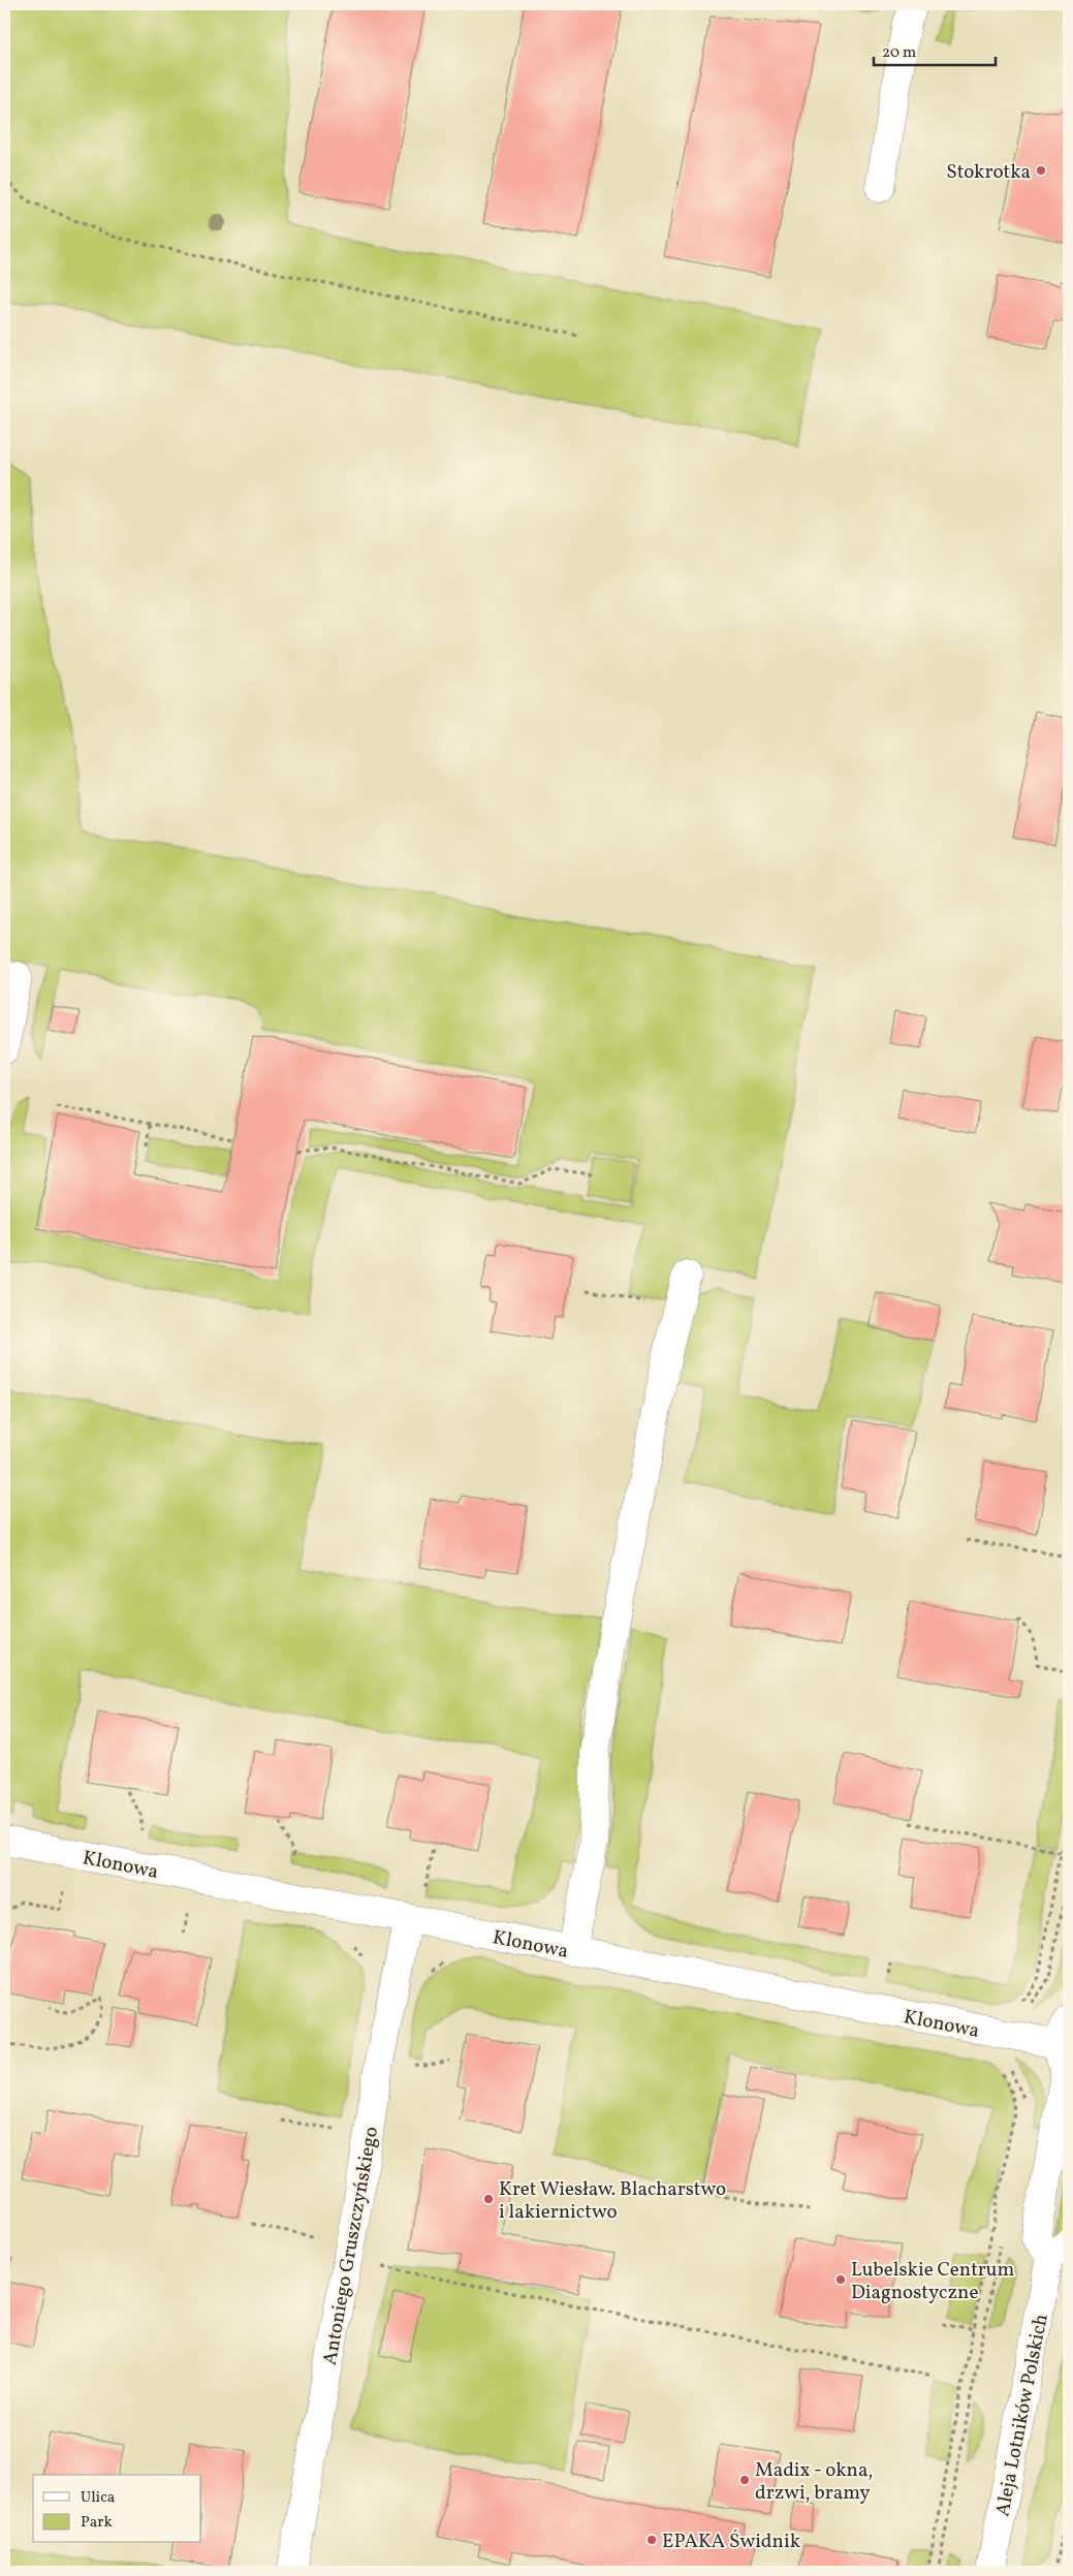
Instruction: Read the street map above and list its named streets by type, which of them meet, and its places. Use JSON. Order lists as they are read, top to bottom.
{
  "streets": {
    "street": ["Klonowa", "Antoniego Gruszczyńskiego", "Aleja Lotników Polskich"]
  },
  "crossings": [
    ["Klonowa", "Antoniego Gruszczyńskiego"],
    ["Klonowa", "Aleja Lotników Polskich"]
  ],
  "places": [
    "Stokrotka",
    "Kret Wiesław. Blacharstwo i lakiernictwo",
    "Lubelskie Centrum Diagnostyczne",
    "Madix - okna, drzwi, bramy",
    "EPAKA Świdnik"
  ],
  "legend": ["Ulica", "Park"],
  "scale_bar": "20 m"
}
